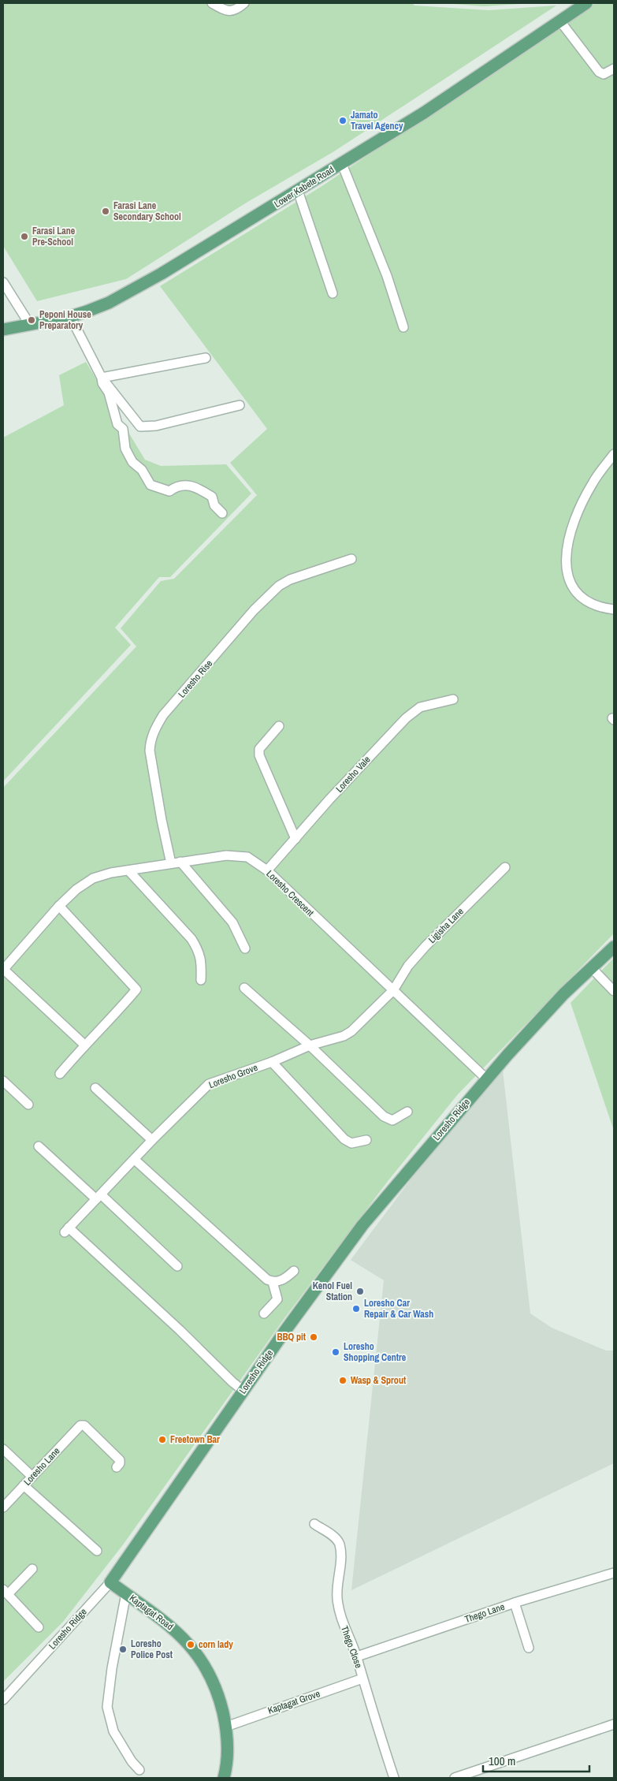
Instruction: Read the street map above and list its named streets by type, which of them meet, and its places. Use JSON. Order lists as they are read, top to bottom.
{
  "streets": {
    "main road": ["Lower Kabete Road", "Loresho Ridge", "Kaptagat Road"],
    "street": [
      "Loresho Rise",
      "Loresho Vale",
      "Loresho Crescent",
      "Ligisha Lane",
      "Loresho Grove",
      "Loresho Lane",
      "Thego Lane",
      "Thego Close",
      "Kaptagat Grove"
    ]
  },
  "crossings": [
    ["Loresho Rise", "Loresho Crescent"],
    ["Loresho Vale", "Loresho Crescent"],
    ["Loresho Crescent", "Ligisha Lane"],
    ["Loresho Crescent", "Loresho Grove"],
    ["Loresho Crescent", "Loresho Ridge"],
    ["Ligisha Lane", "Loresho Grove"],
    ["Loresho Grove", "Loresho Ridge"],
    ["Loresho Ridge", "Kaptagat Road"],
    ["Kaptagat Road", "Kaptagat Grove"],
    ["Thego Lane", "Thego Close"],
    ["Thego Close", "Kaptagat Grove"]
  ],
  "places": [
    "Jamato Travel Agency",
    "Farasi Lane Secondary School",
    "Farasi Lane Pre-School",
    "Peponi House Preparatory",
    "Kenol Fuel Station",
    "Loresho Car Repair & Car Wash",
    "BBQ pit",
    "Loresho Shopping Centre",
    "Wasp & Sprout",
    "Freetown Bar",
    "corn lady",
    "Loresho Police Post"
  ],
  "scale_bar": "100 m"
}
